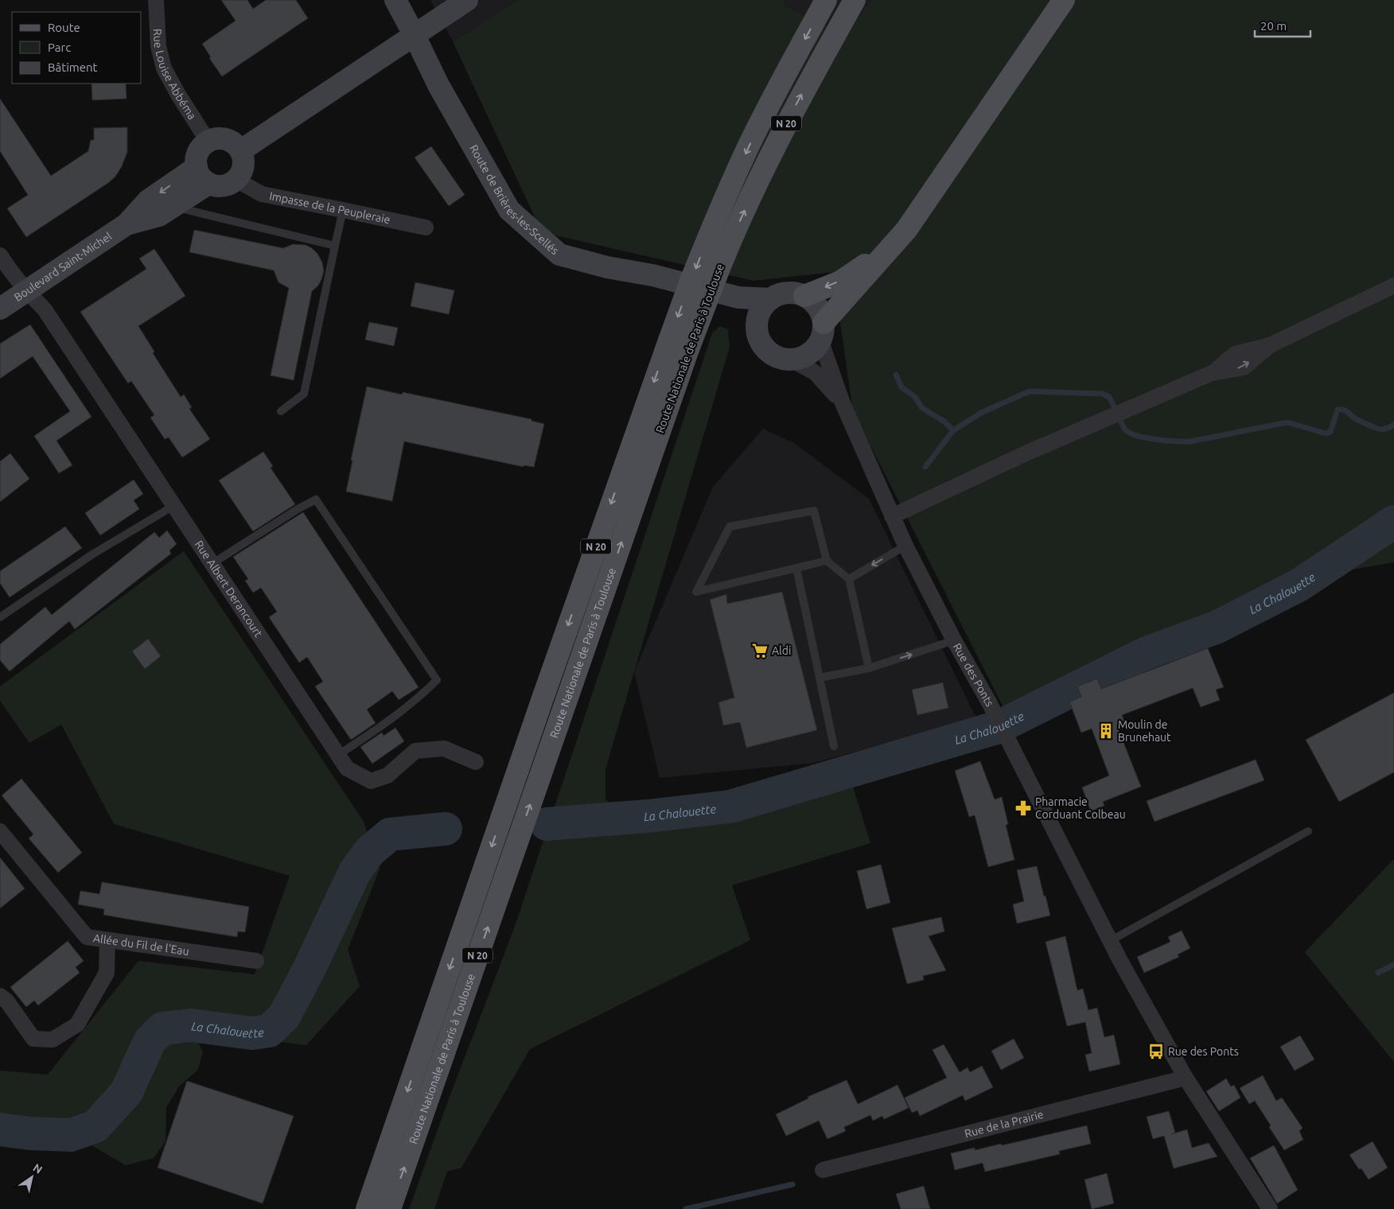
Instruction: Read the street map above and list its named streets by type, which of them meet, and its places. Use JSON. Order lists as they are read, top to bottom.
{
  "streets": {
    "main road": [
      "N 20",
      "Route de Brières-les-Scellés",
      "Boulevard Saint-Michel",
      "Route Nationale de Paris à Toulouse"
    ],
    "street": [
      "Rue Louise Abbéma",
      "Impasse de la Peupleraie",
      "Rue Albert Derancourt",
      "Rue des Ponts",
      "Allée du Fil de l'Eau",
      "Rue de la Prairie"
    ]
  },
  "crossings": [
    ["Rue Louise Abbéma", "Impasse de la Peupleraie"],
    ["Rue Louise Abbéma", "Boulevard Saint-Michel"],
    ["Route de Brières-les-Scellés", "Rue des Ponts"],
    ["Impasse de la Peupleraie", "Boulevard Saint-Michel"],
    ["Boulevard Saint-Michel", "Rue Albert Derancourt"],
    ["Rue des Ponts", "Rue de la Prairie"]
  ],
  "water": ["La Chalouette"],
  "places": {
    "supermarket": ["Aldi"],
    "building": ["Moulin de Brunehaut"],
    "pharmacy": ["Pharmacie Corduant Colbeau"],
    "bus stop": ["Rue des Ponts"]
  },
  "legend": ["Route", "Parc", "Bâtiment"],
  "scale_bar": "20 m",
  "north": "top right"
}
